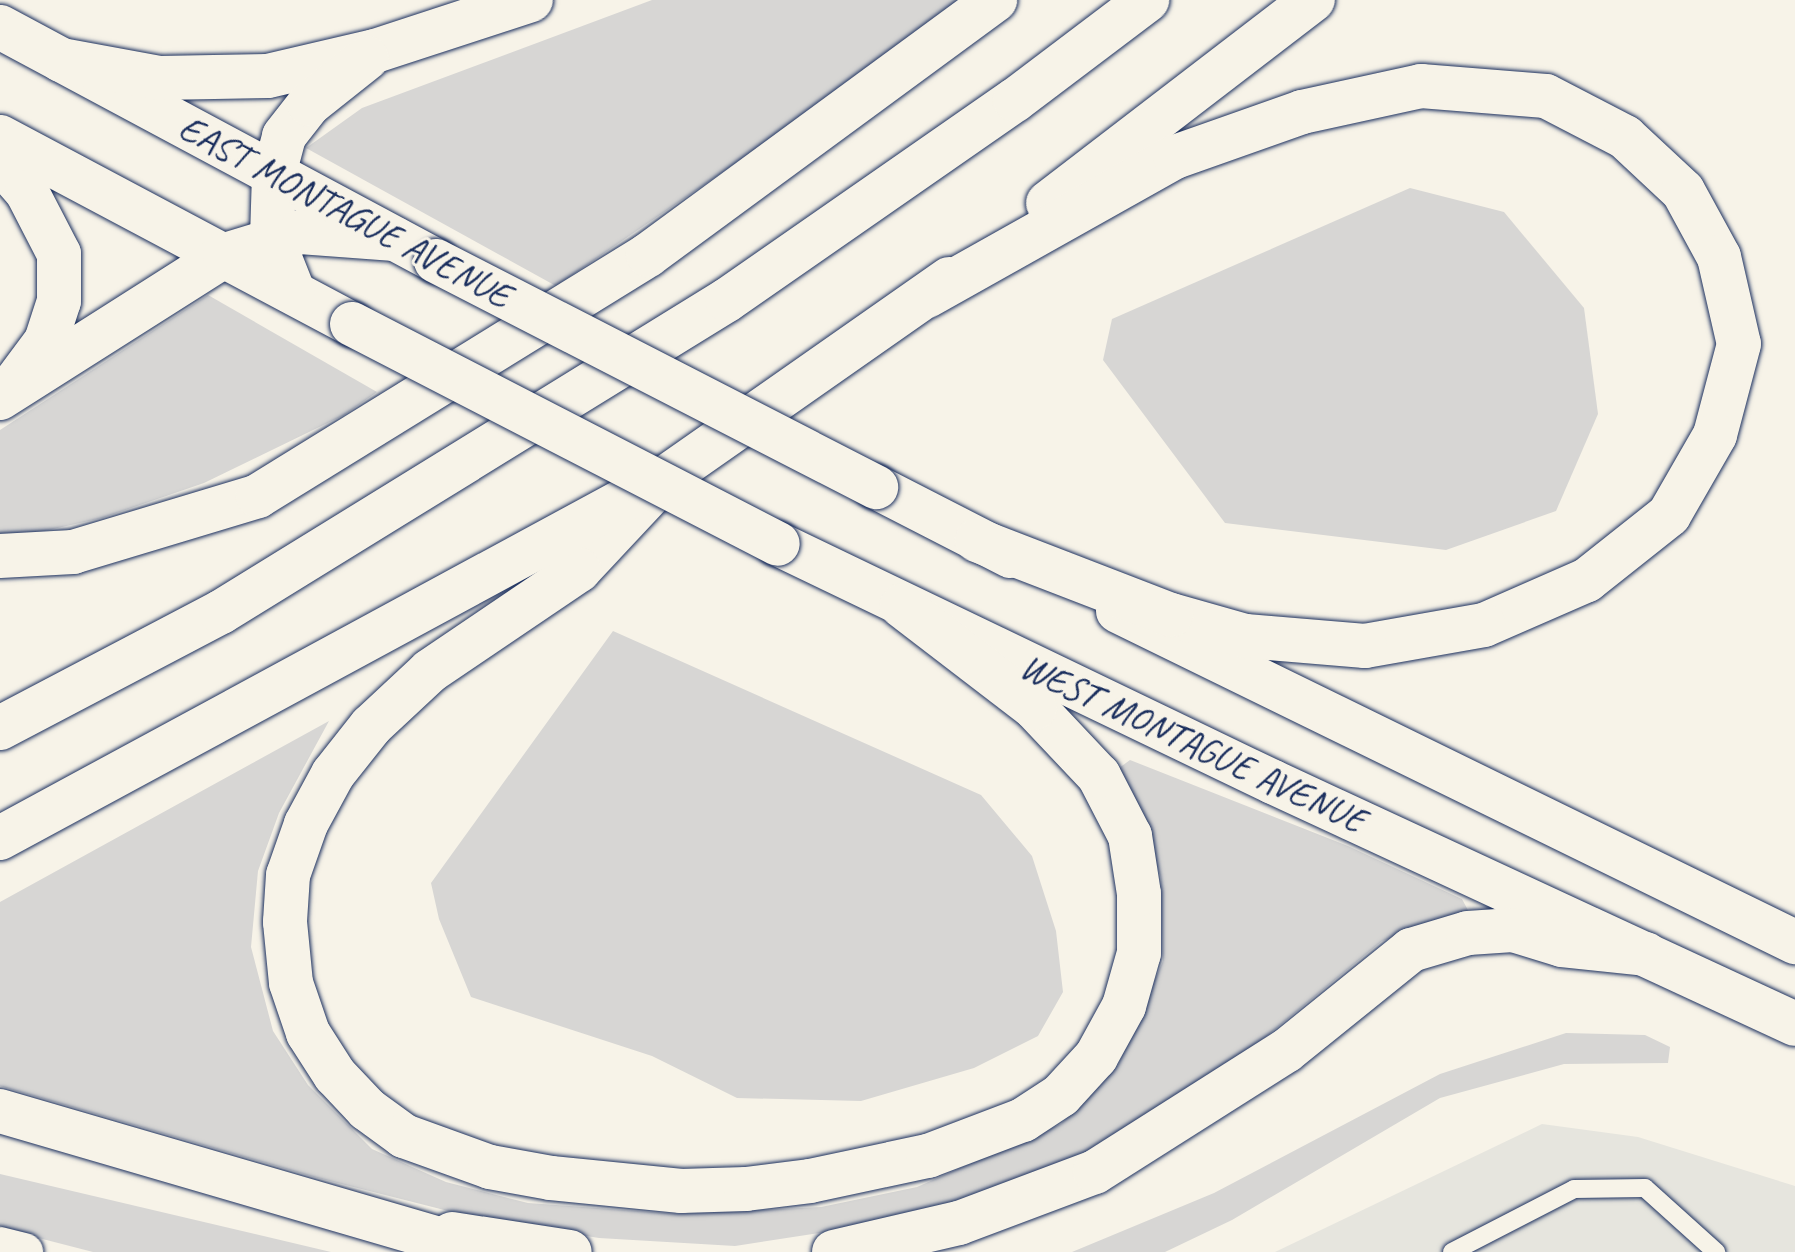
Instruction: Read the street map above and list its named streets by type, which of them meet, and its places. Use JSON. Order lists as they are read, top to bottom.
{
  "streets": {
    "main road": ["EAST MONTAGUE AVENUE", "WEST MONTAGUE AVENUE"]
  }
}
